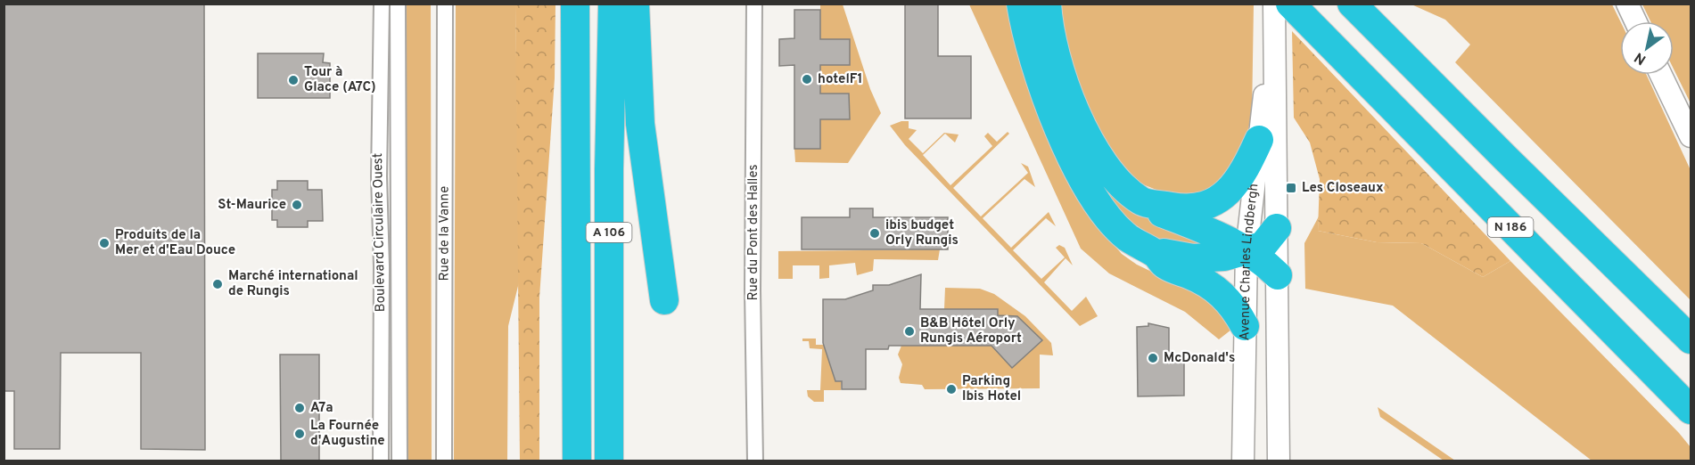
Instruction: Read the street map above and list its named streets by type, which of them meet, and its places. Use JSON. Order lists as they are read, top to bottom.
{
  "streets": {
    "highway": ["N 186", "A 106"],
    "main road": ["Avenue Charles Lindbergh"],
    "street": ["Boulevard Circulaire Ouest", "Rue de la Vanne", "Rue du Pont des Halles"]
  },
  "places": {
    "other": [
      "hotelF1",
      "Tour à Glace (A7C)",
      "St-Maurice",
      "ibis budget Orly Rungis",
      "Produits de la Mer et d'Eau Douce",
      "Marché international de Rungis",
      "B&B Hôtel Orly Rungis Aéroport",
      "McDonald's",
      "Parking Ibis Hotel",
      "A7a",
      "La Fournée d'Augustine"
    ],
    "transit": ["Les Closeaux"]
  },
  "north": "bottom left"
}
